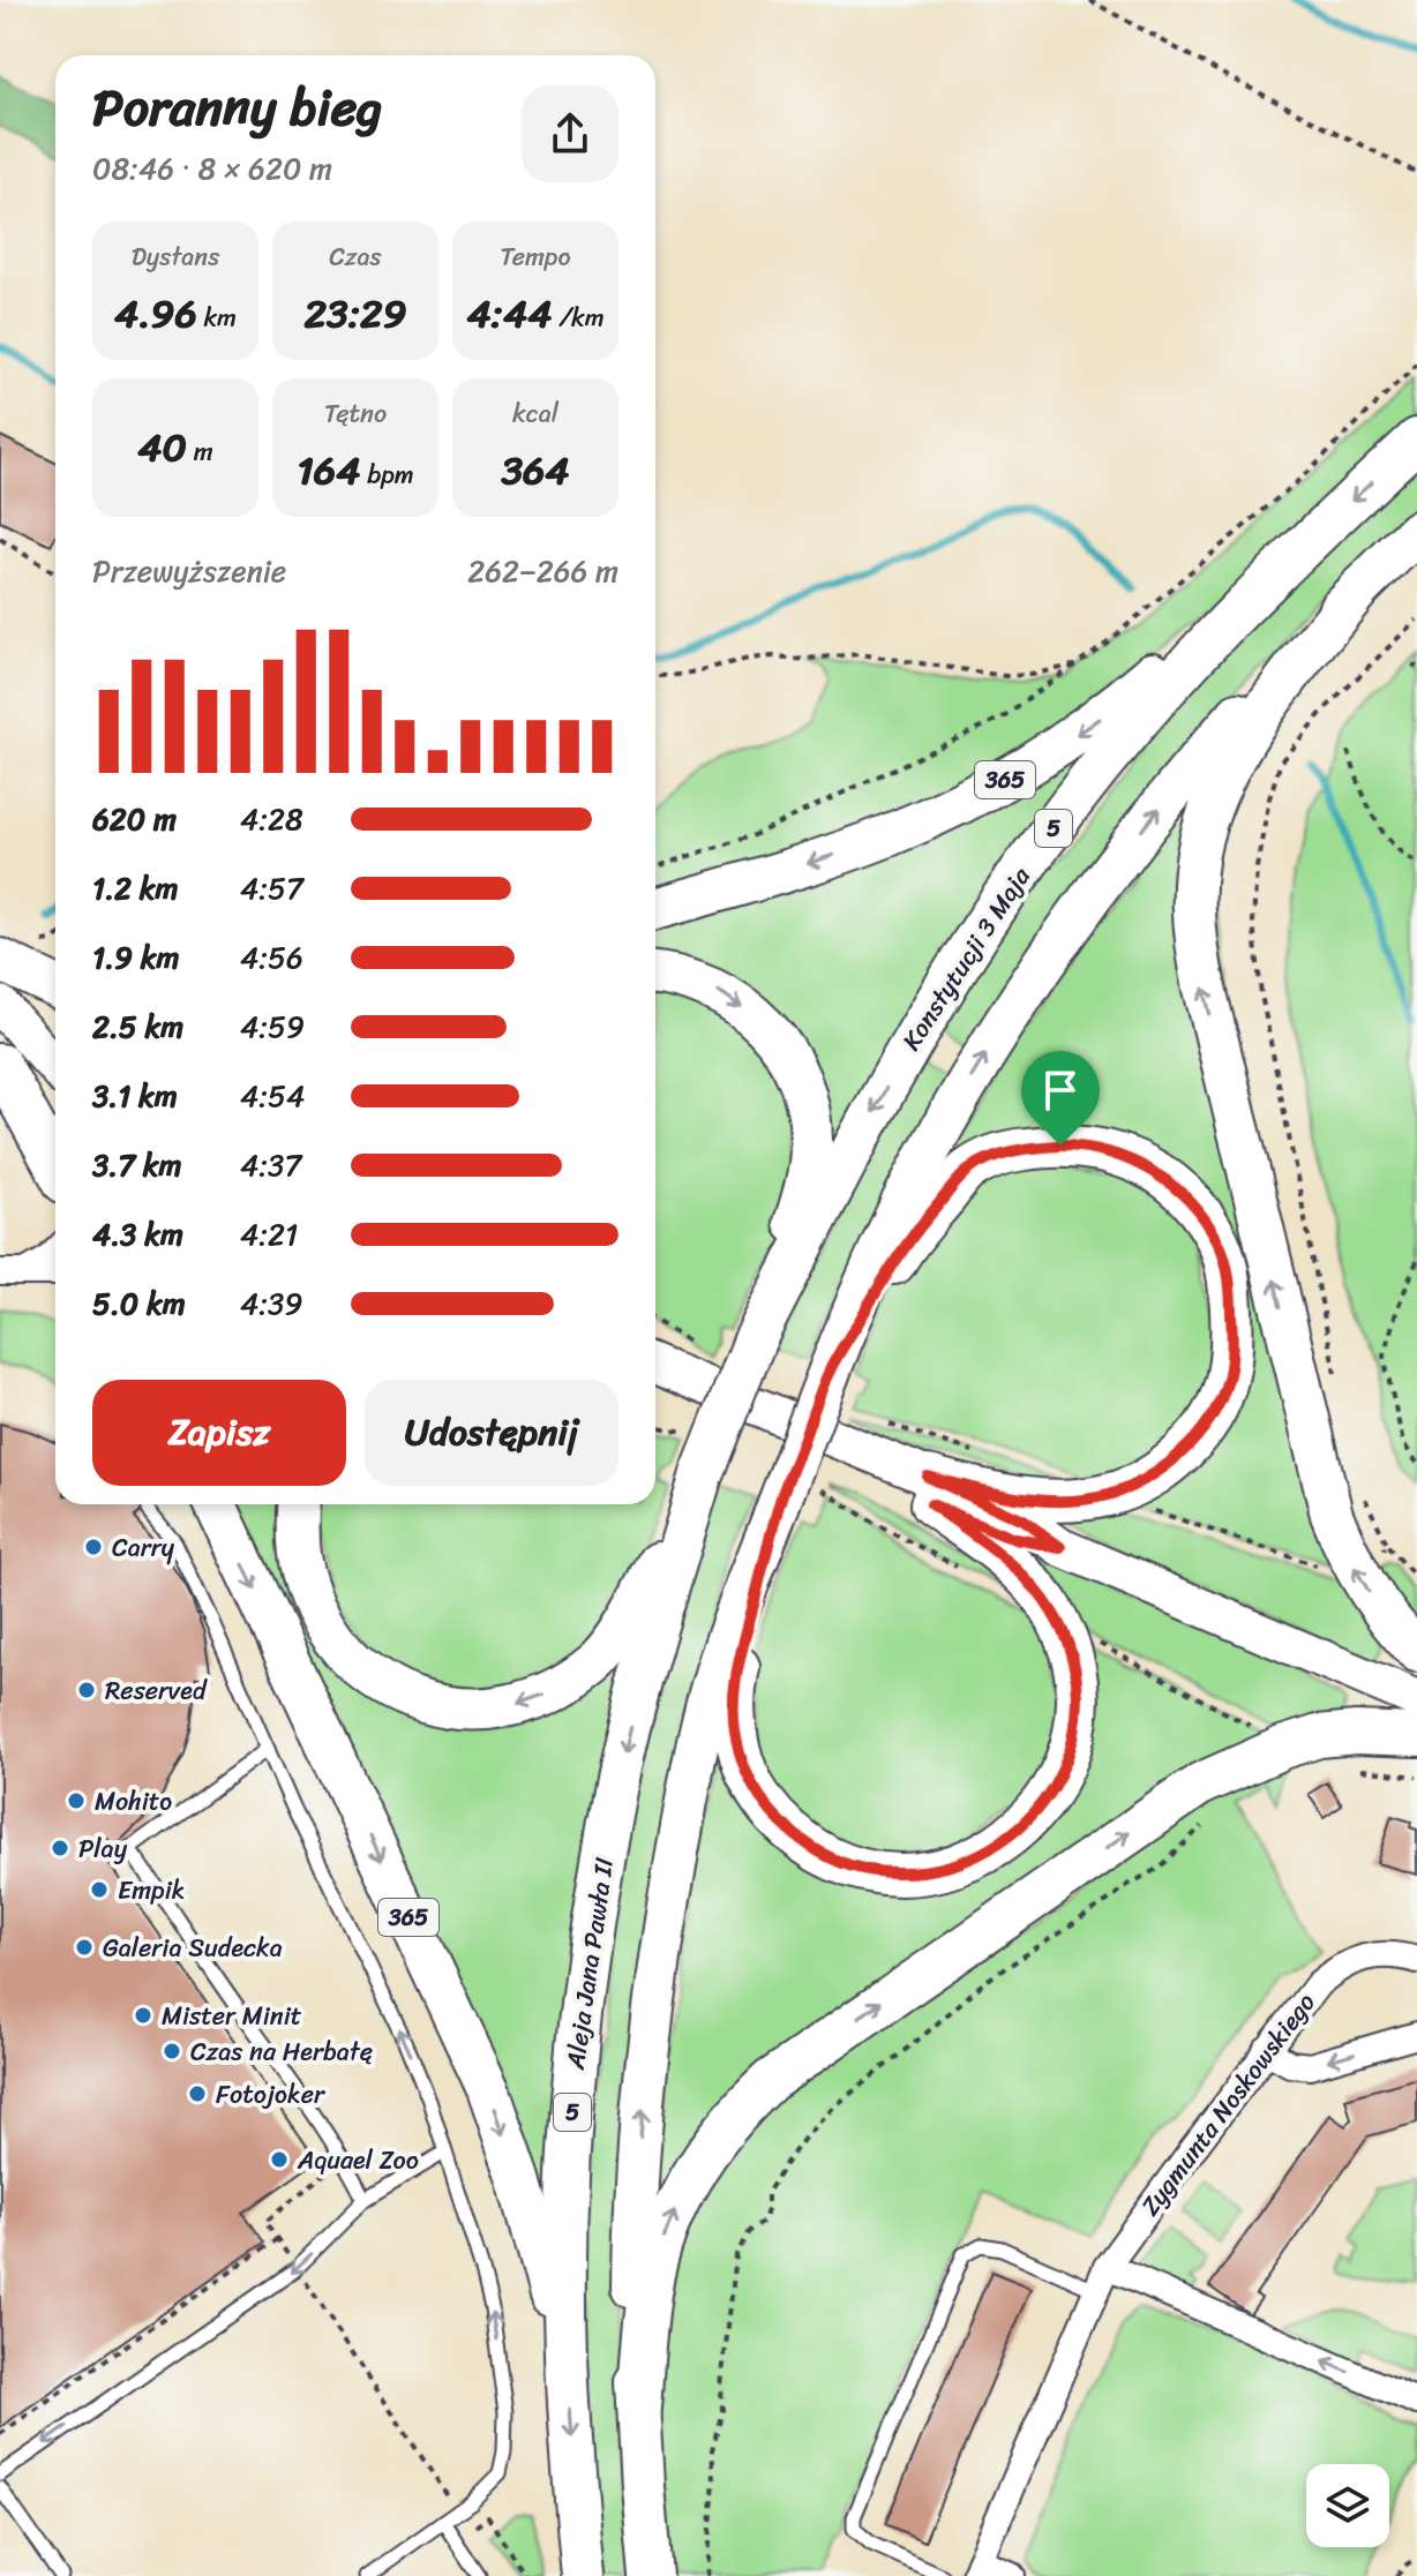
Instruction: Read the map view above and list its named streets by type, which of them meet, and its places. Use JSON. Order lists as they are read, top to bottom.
{
  "streets": {
    "main road": [
      "365",
      "5",
      "Konstytucji 3 Maja",
      "Aleja Jana Pawła II"
    ],
    "street": ["Zygmunta Noskowskiego"]
  },
  "crossings": [
    ["365", "Konstytucji 3 Maja"],
    ["365", "Aleja Jana Pawła II"],
    ["Konstytucji 3 Maja", "Aleja Jana Pawła II"]
  ],
  "places": [
    "Carry",
    "Reserved",
    "Mohito",
    "Play",
    "Empik",
    "Galeria Sudecka",
    "Mister Minit",
    "Czas na Herbatę",
    "Fotojoker",
    "Aquael Zoo"
  ],
  "page": {
    "heading": ["Poranny bieg", "08:46 · 8 × 620 m"],
    "stats": [
      ["Dystans", "4.96 km"],
      ["Czas", "23:29"],
      ["Tempo", "4:44 /km"],
      ["40 m"],
      ["Tętno", "164 bpm"],
      ["kcal", "364"]
    ],
    "chart": ["Przewyższenie", "262–266 m"],
    "list": [
      {
        "name": "620 m",
        "note": "4:28"
      },
      {
        "name": "1.2 km",
        "note": "4:57"
      },
      {
        "name": "1.9 km",
        "note": "4:56"
      },
      {
        "name": "2.5 km",
        "note": "4:59"
      },
      {
        "name": "3.1 km",
        "note": "4:54"
      },
      {
        "name": "3.7 km",
        "note": "4:37"
      },
      {
        "name": "4.3 km",
        "note": "4:21"
      },
      {
        "name": "5.0 km",
        "note": "4:39"
      }
    ],
    "buttons": ["Zapisz", "Udostępnij"]
  }
}
